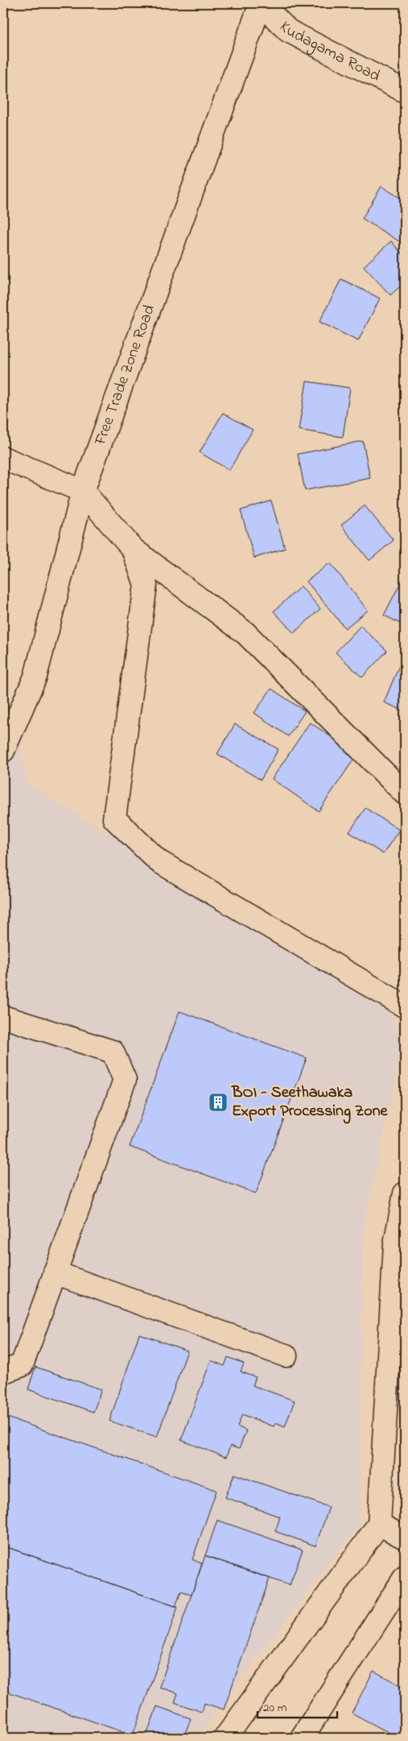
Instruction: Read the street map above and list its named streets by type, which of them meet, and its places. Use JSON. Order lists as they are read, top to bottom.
{
  "streets": {
    "street": ["Kudagama Road", "Free Trade Zone Road"]
  },
  "crossings": [
    ["Kudagama Road", "Free Trade Zone Road"]
  ],
  "places": {
    "building": ["BOI - Seethawaka Export Processing Zone"]
  },
  "scale_bar": "20 m"
}
